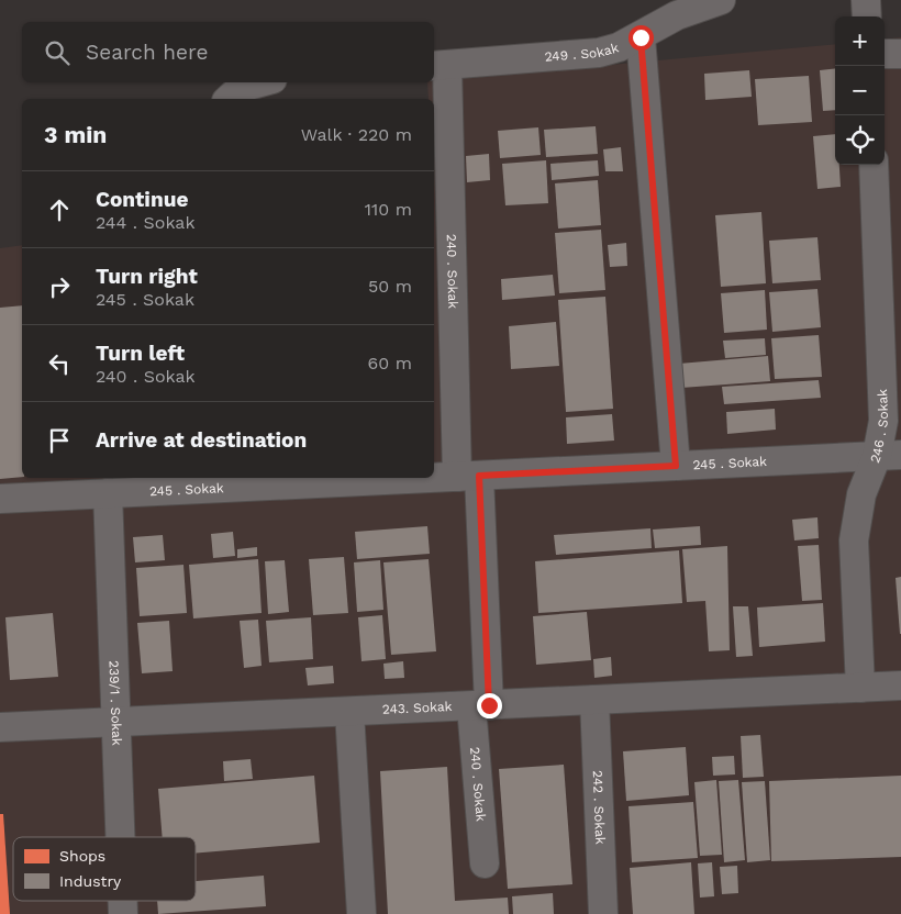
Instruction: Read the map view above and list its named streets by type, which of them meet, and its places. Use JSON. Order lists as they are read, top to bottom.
{
  "streets": {
    "street": [
      "249 . Sokak",
      "240 . Sokak",
      "246 . Sokak",
      "245 . Sokak",
      "239/1 . Sokak",
      "243. Sokak",
      "242 . Sokak"
    ]
  },
  "crossings": [
    ["249 . Sokak", "240 . Sokak"],
    ["240 . Sokak", "245 . Sokak"],
    ["240 . Sokak", "243. Sokak"],
    ["246 . Sokak", "245 . Sokak"],
    ["246 . Sokak", "243. Sokak"],
    ["245 . Sokak", "239/1 . Sokak"],
    ["239/1 . Sokak", "243. Sokak"],
    ["243. Sokak", "242 . Sokak"]
  ],
  "legend": ["Shops", "Industry"],
  "page": {
    "map_buttons": ["+", "−"],
    "search": "Search here",
    "heading": ["3 min", "Walk · 220 m"],
    "list": [
      ["Continue", "244 . Sokak", "110 m"],
      ["Turn right", "245 . Sokak", "50 m"],
      ["Turn left", "240 . Sokak", "60 m"],
      "Arrive at destination"
    ]
  }
}
